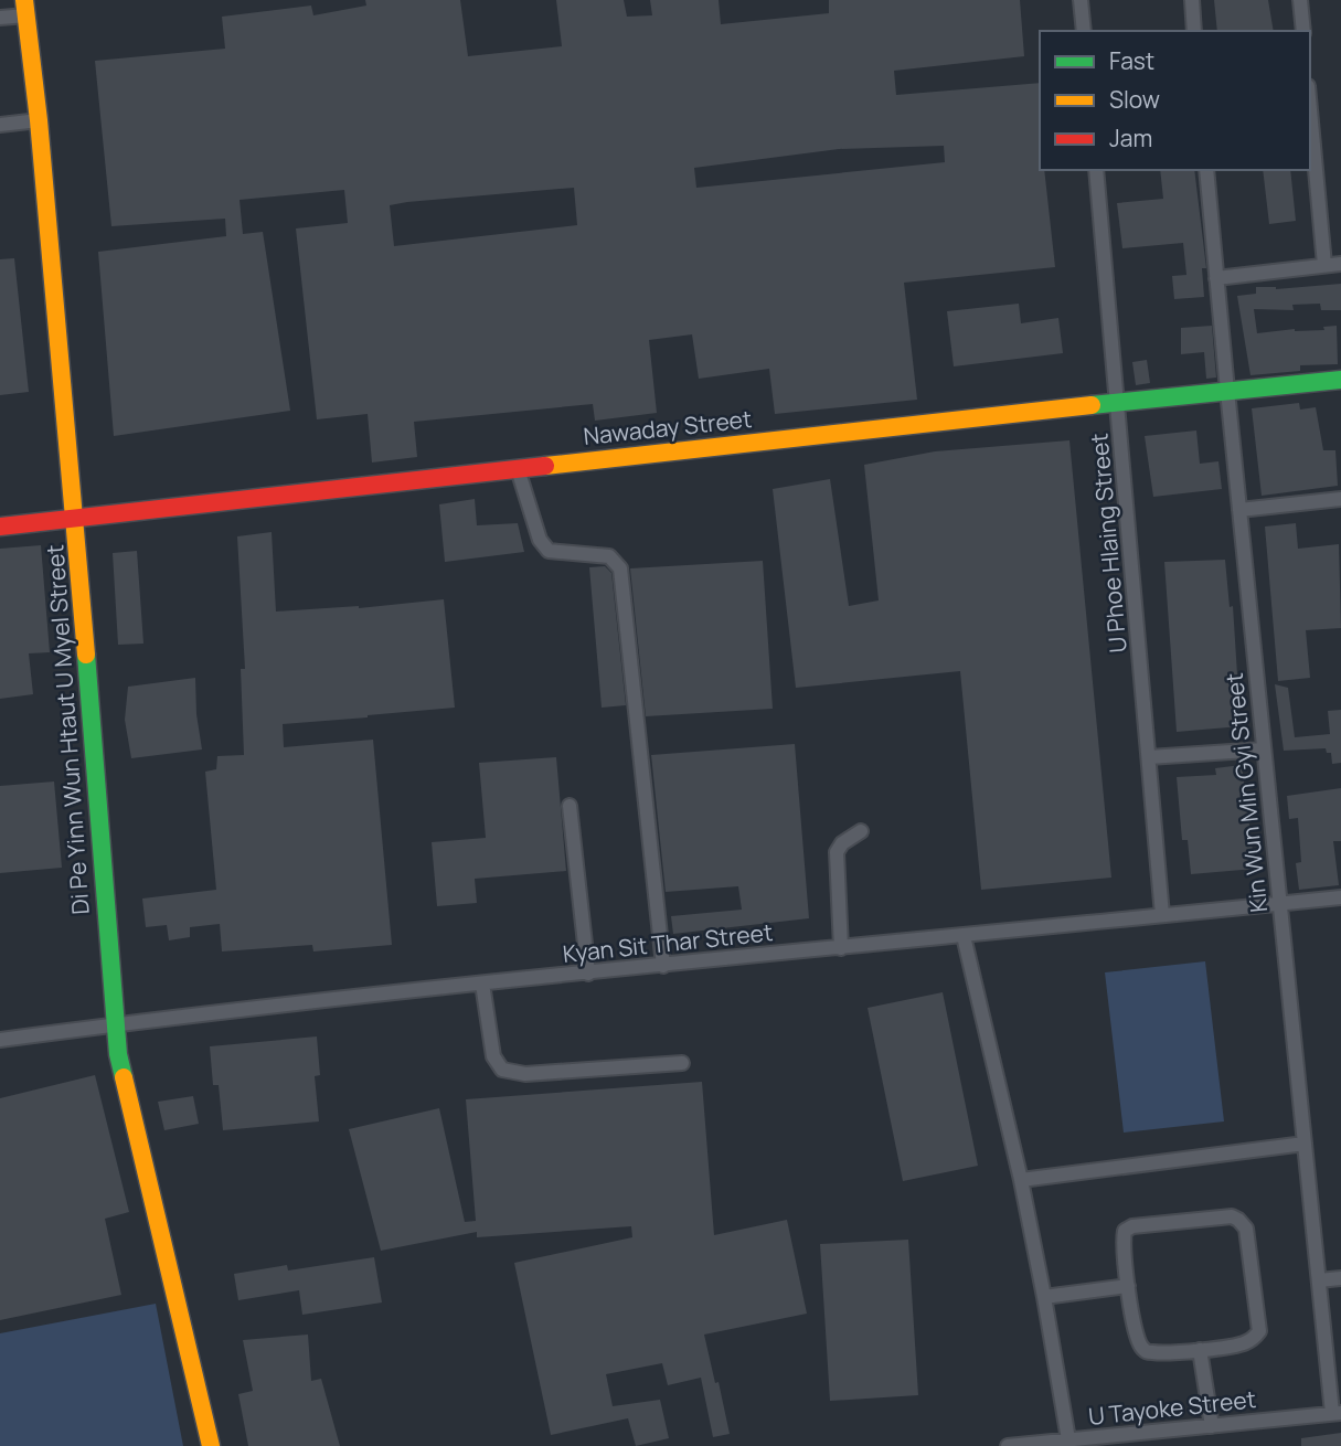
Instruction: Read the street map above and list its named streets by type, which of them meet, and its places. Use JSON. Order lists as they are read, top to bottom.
{
  "streets": {
    "street": [
      "Nawaday Street",
      "U Phoe Hlaing Street",
      "Di Pe Yinn Wun Htaut U Myel Street",
      "Kin Wun Min Gyi Street",
      "Kyan Sit Thar Street",
      "U Tayoke Street"
    ]
  },
  "crossings": [
    ["Nawaday Street", "U Phoe Hlaing Street"],
    ["Nawaday Street", "Di Pe Yinn Wun Htaut U Myel Street"],
    ["Nawaday Street", "Kin Wun Min Gyi Street"],
    ["U Phoe Hlaing Street", "Kyan Sit Thar Street"],
    ["Di Pe Yinn Wun Htaut U Myel Street", "Kyan Sit Thar Street"],
    ["Kin Wun Min Gyi Street", "Kyan Sit Thar Street"],
    ["Kin Wun Min Gyi Street", "U Tayoke Street"]
  ],
  "legend": ["Fast", "Slow", "Jam"]
}
